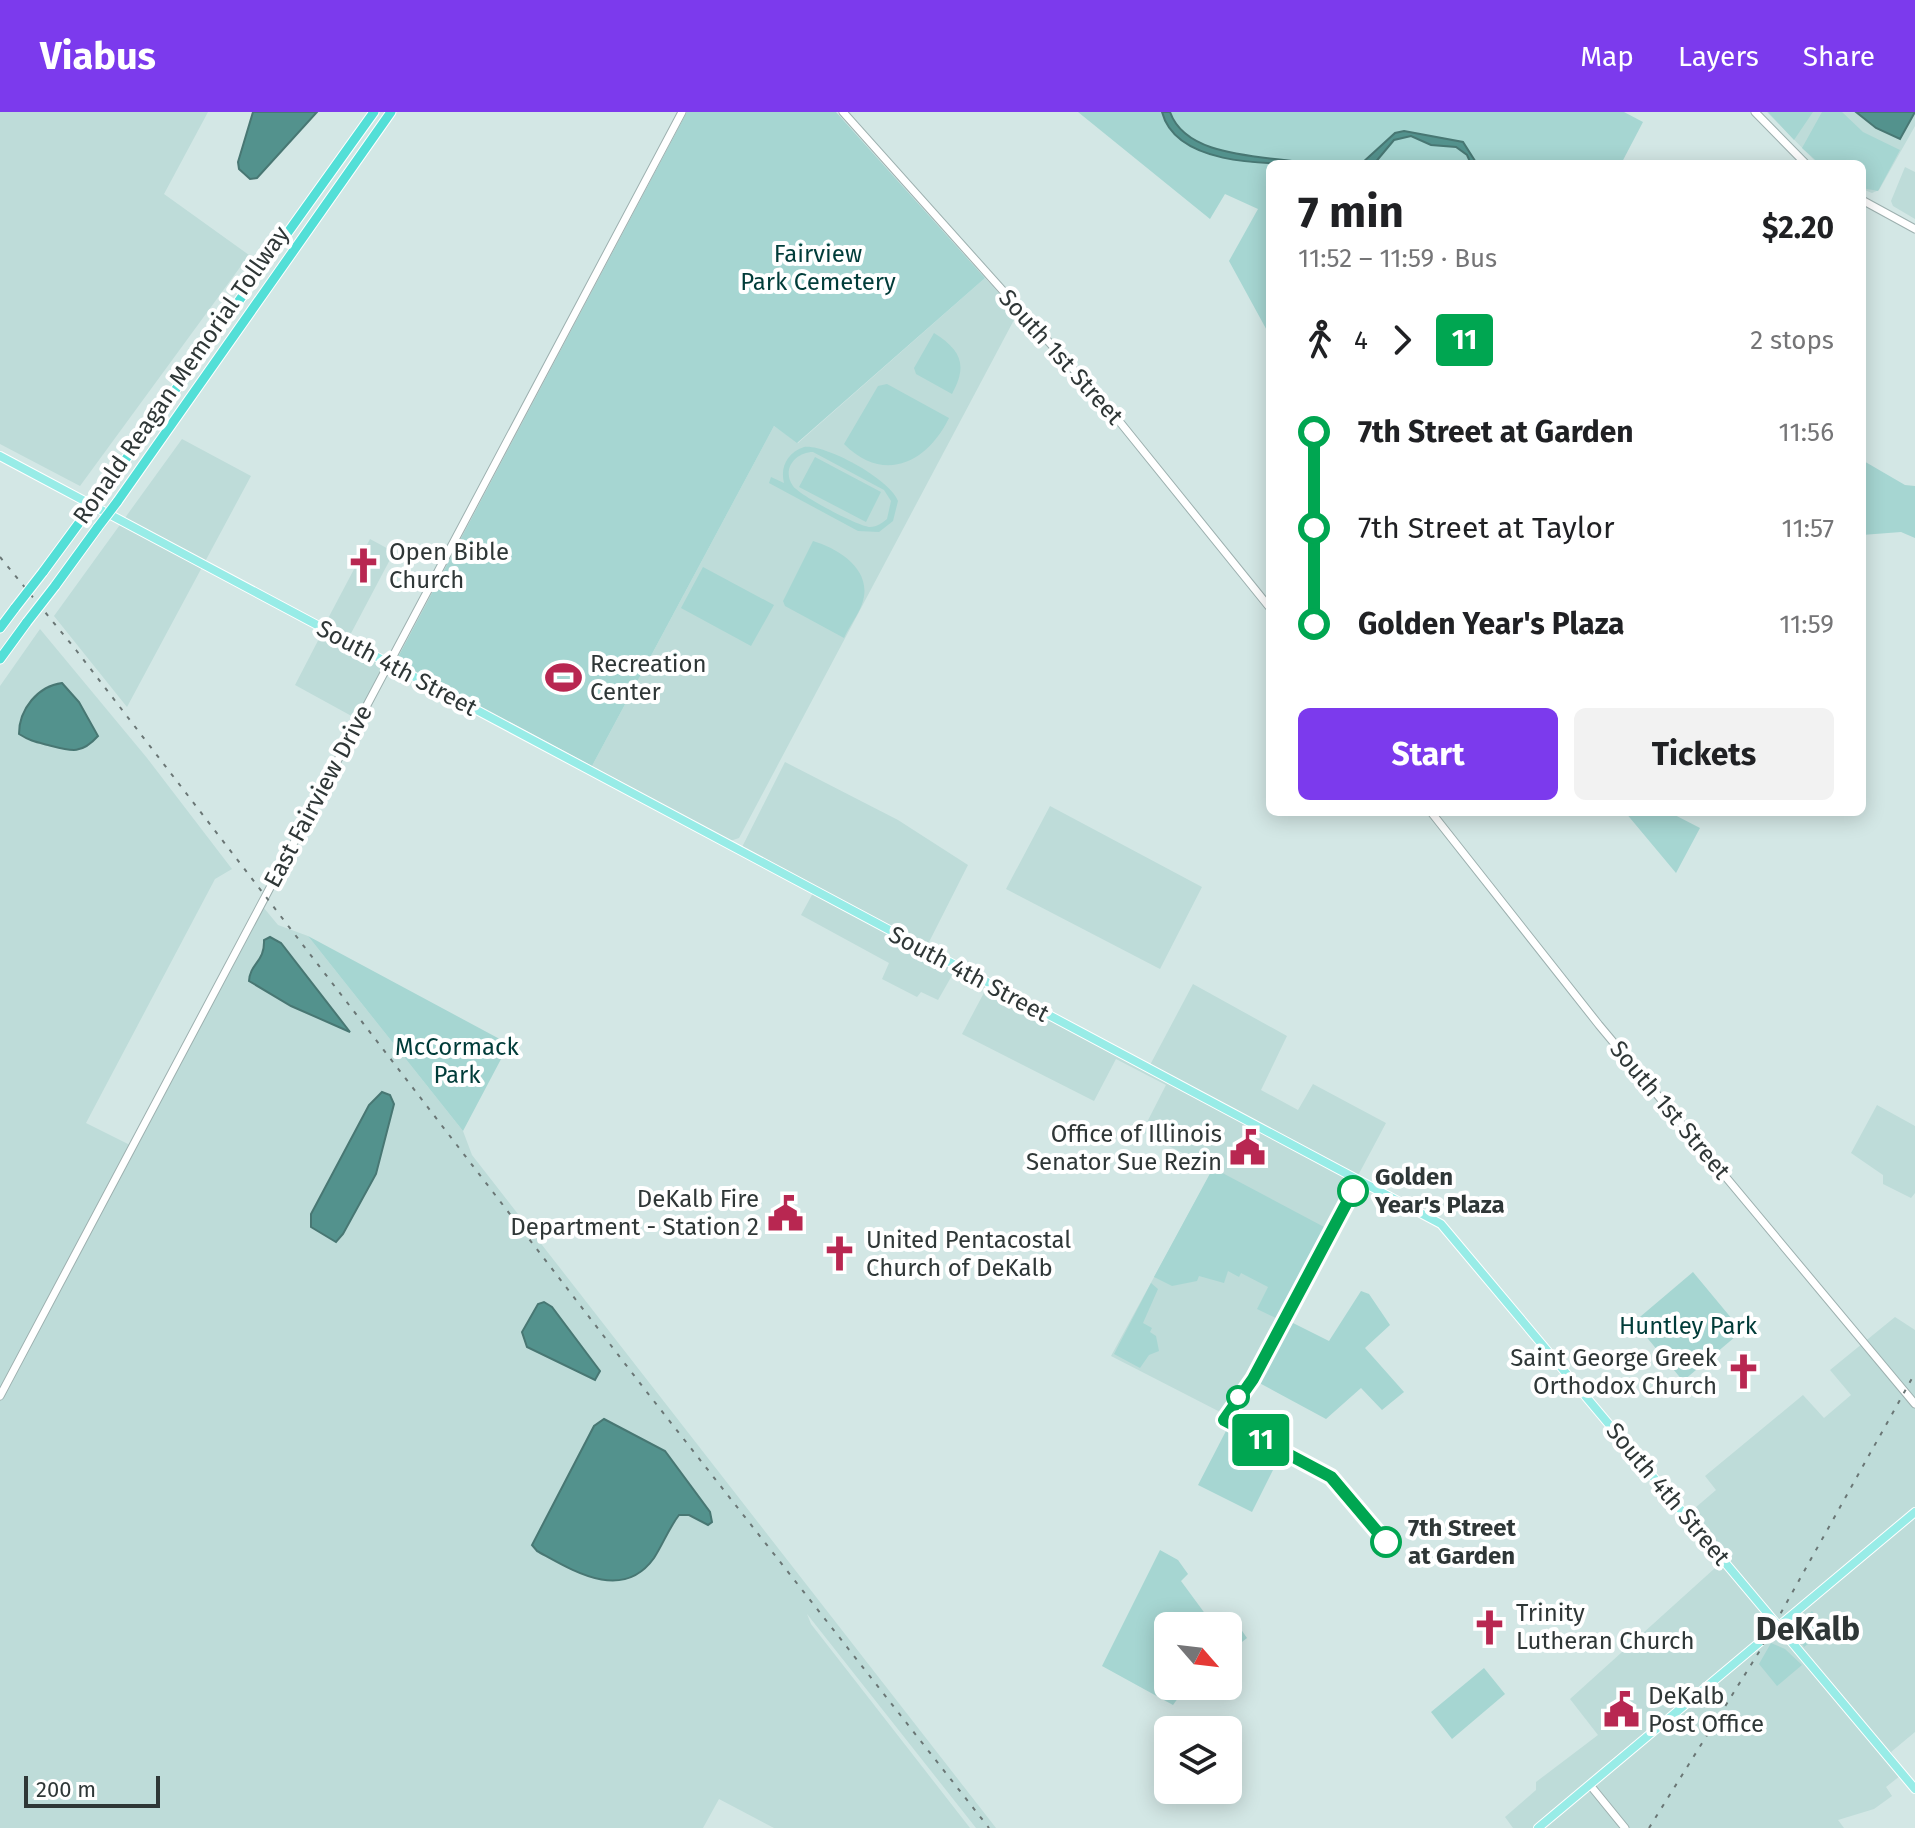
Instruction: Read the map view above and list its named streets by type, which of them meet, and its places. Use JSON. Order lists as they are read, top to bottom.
{
  "streets": {
    "highway": ["Ronald Reagan Memorial Tollway"],
    "main road": ["South 4th Street"],
    "street": ["South 1st Street", "East Fairview Drive"]
  },
  "crossings": [
    ["South 4th Street", "East Fairview Drive"]
  ],
  "districts": ["DeKalb"],
  "parks": ["Fairview Park Cemetery", "McCormack Park", "Huntley Park"],
  "places": {
    "church": [
      "Open Bible Church",
      "United Pentacostal Church of DeKalb",
      "Saint George Greek Orthodox Church",
      "Trinity Lutheran Church"
    ],
    "sports": ["Recreation Center"],
    "public building": ["Office of Illinois Senator Sue Rezin", "DeKalb Fire Department - Station 2", "DeKalb Post Office"],
    "other": ["Golden Year's Plaza", "7th Street at Garden"]
  },
  "lines": ["bus line 11"],
  "scale_bar": "200 m",
  "north": "bottom right",
  "page": {
    "header": "Viabus",
    "nav": ["Map", "Layers", "Share"],
    "on_map": "11",
    "heading": ["7 min", "11:52 – 11:59 · Bus", "$2.20"],
    "legs": ["4", "11", "2 stops"],
    "list": [
      {
        "name": "7th Street at Garden",
        "value": "11:56"
      },
      {
        "name": "7th Street at Taylor",
        "value": "11:57"
      },
      {
        "name": "Golden Year's Plaza",
        "value": "11:59"
      }
    ],
    "buttons": ["Start", "Tickets"],
    "scale": "200 m"
  }
}
